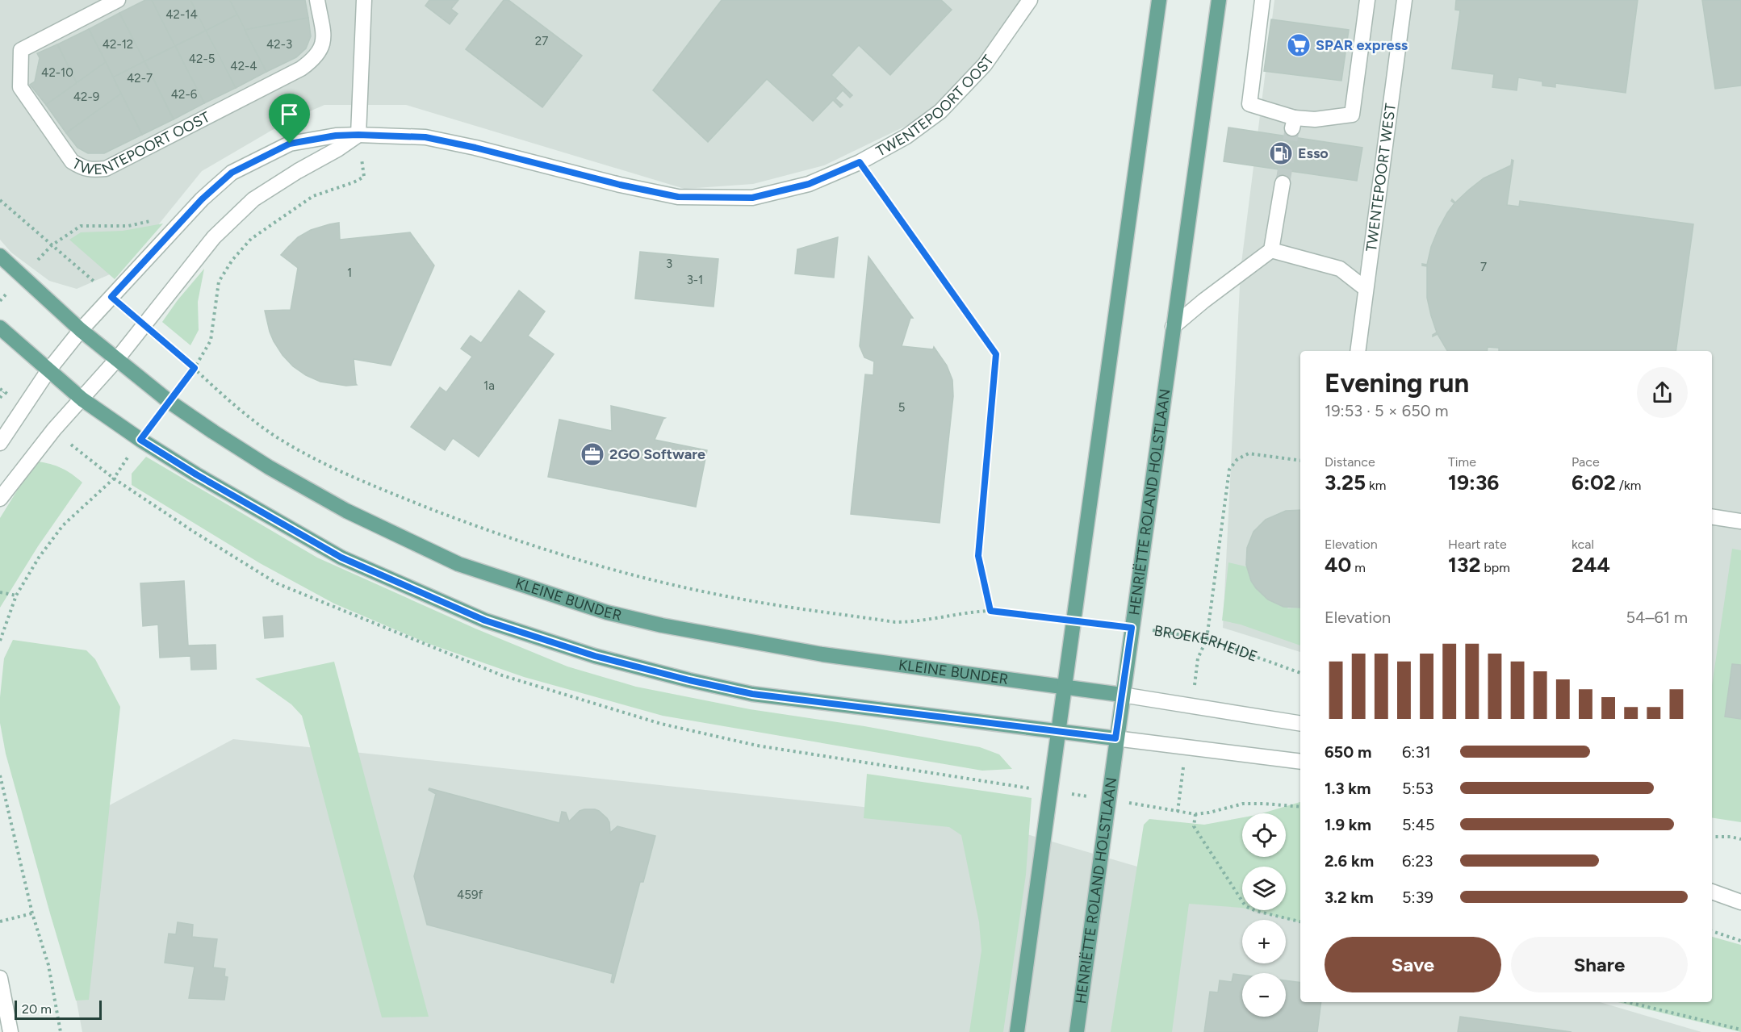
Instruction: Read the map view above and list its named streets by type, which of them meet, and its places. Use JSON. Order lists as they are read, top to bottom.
{
  "streets": {
    "main road": ["HENRIËTTE ROLAND HOLSTLAAN", "KLEINE BUNDER"],
    "street": ["TWENTEPOORT OOST", "TWENTEPOORT WEST"],
    "path": ["BROEKERHEIDE"]
  },
  "crossings": [
    ["TWENTEPOORT OOST", "KLEINE BUNDER"],
    ["HENRIËTTE ROLAND HOLSTLAAN", "KLEINE BUNDER"],
    ["HENRIËTTE ROLAND HOLSTLAAN", "BROEKERHEIDE"]
  ],
  "places": {
    "supermarket": ["SPAR express"],
    "fuel station": ["Esso"],
    "office": ["2GO Software"]
  },
  "house_numbers": [
    "42-14",
    "27",
    "42-12",
    "42-3",
    "42-5",
    "42-4",
    "42-10",
    "42-7",
    "42-6",
    "42-9",
    "3",
    "7",
    "1",
    "3-1",
    "1a",
    "5",
    "459f"
  ],
  "scale_bar": "20 m",
  "page": {
    "heading": ["Evening run", "19:53 · 5 × 650 m"],
    "stats": [
      ["Distance", "3.25 km"],
      ["Time", "19:36"],
      ["Pace", "6:02 /km"],
      ["Elevation", "40 m"],
      ["Heart rate", "132 bpm"],
      ["kcal", "244"]
    ],
    "chart": ["Elevation", "54–61 m"],
    "list": [
      {
        "name": "650 m",
        "note": "6:31"
      },
      {
        "name": "1.3 km",
        "note": "5:53"
      },
      {
        "name": "1.9 km",
        "note": "5:45"
      },
      {
        "name": "2.6 km",
        "note": "6:23"
      },
      {
        "name": "3.2 km",
        "note": "5:39"
      }
    ],
    "map_buttons": ["+", "−"],
    "buttons": ["Save", "Share"],
    "scale": "20 m"
  }
}
